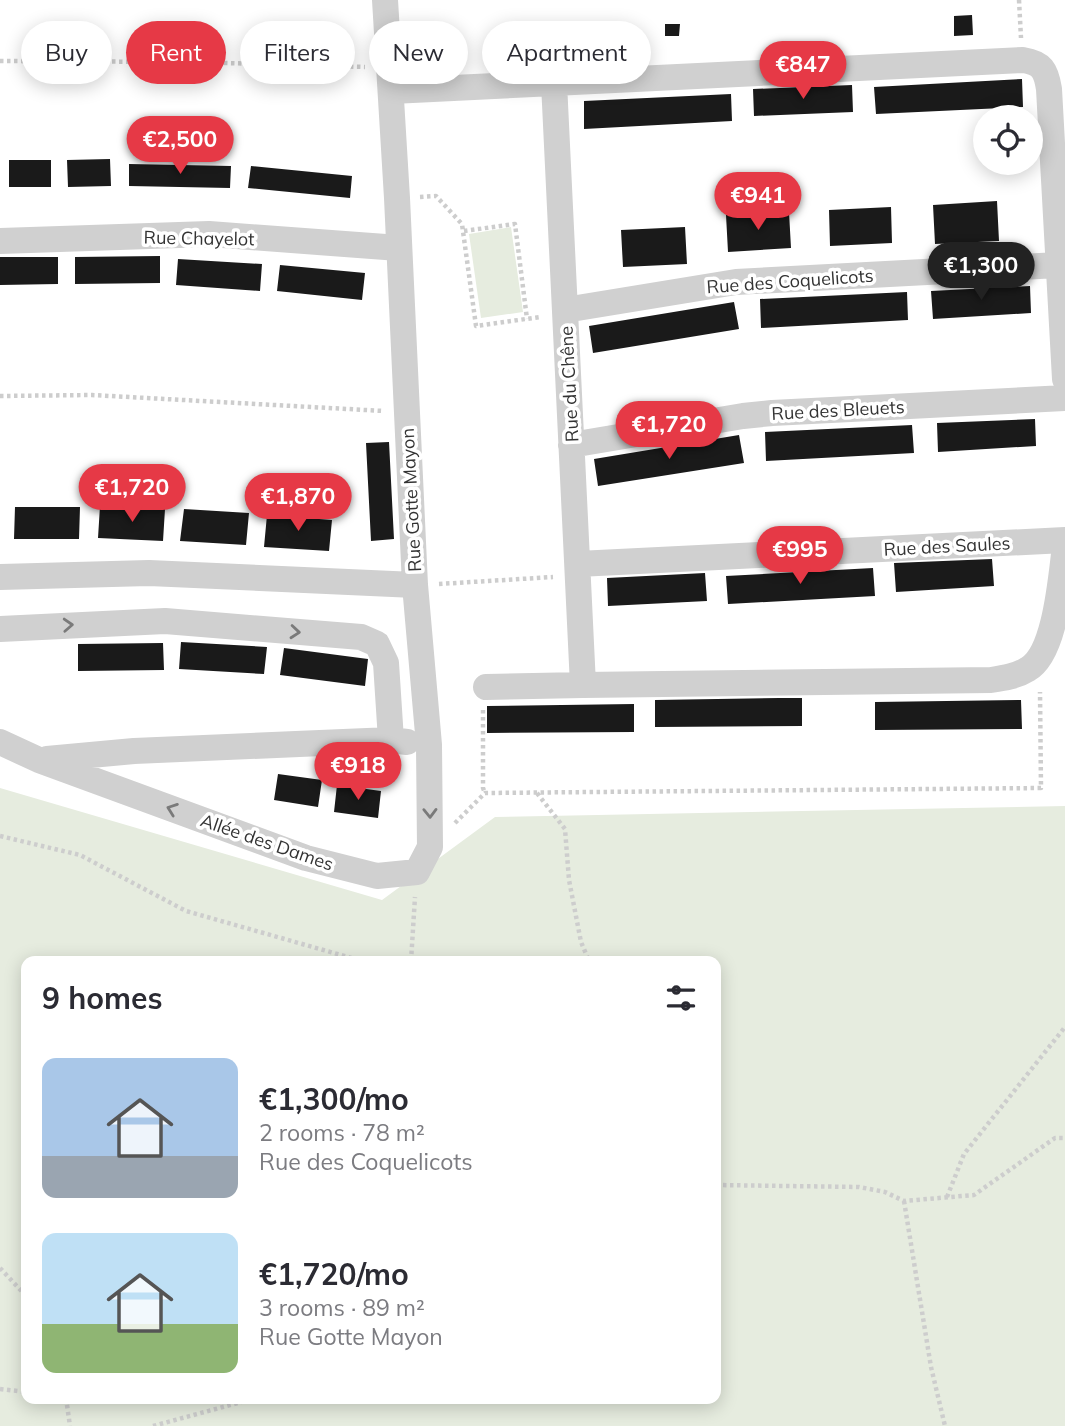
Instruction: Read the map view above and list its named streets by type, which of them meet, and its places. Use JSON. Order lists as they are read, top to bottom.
{
  "streets": {
    "street": [
      "Rue Chayelot",
      "Rue des Coquelicots",
      "Rue du Chêne",
      "Rue des Bleuets",
      "Rue Gotte Mayon",
      "Rue des Saules",
      "Allée des Dames"
    ]
  },
  "crossings": [
    ["Rue Chayelot", "Rue Gotte Mayon"],
    ["Rue des Coquelicots", "Rue du Chêne"],
    ["Rue du Chêne", "Rue des Bleuets"],
    ["Rue du Chêne", "Rue des Saules"]
  ],
  "page": {
    "chip": [
      "Buy",
      "Rent",
      "Filters",
      "New",
      "Apartment"
    ],
    "price": [
      "€847",
      "€2,500",
      "€941",
      "€1,300",
      "€1,720",
      "€1,720",
      "€1,870",
      "€995",
      "€918"
    ],
    "heading": "9 homes",
    "list": [
      {
        "name": "€1,300/mo",
        "note": "2 rooms · 78 m² · Rue des Coquelicots"
      },
      {
        "name": "€1,720/mo",
        "note": "3 rooms · 89 m² · Rue Gotte Mayon"
      }
    ]
  }
}
